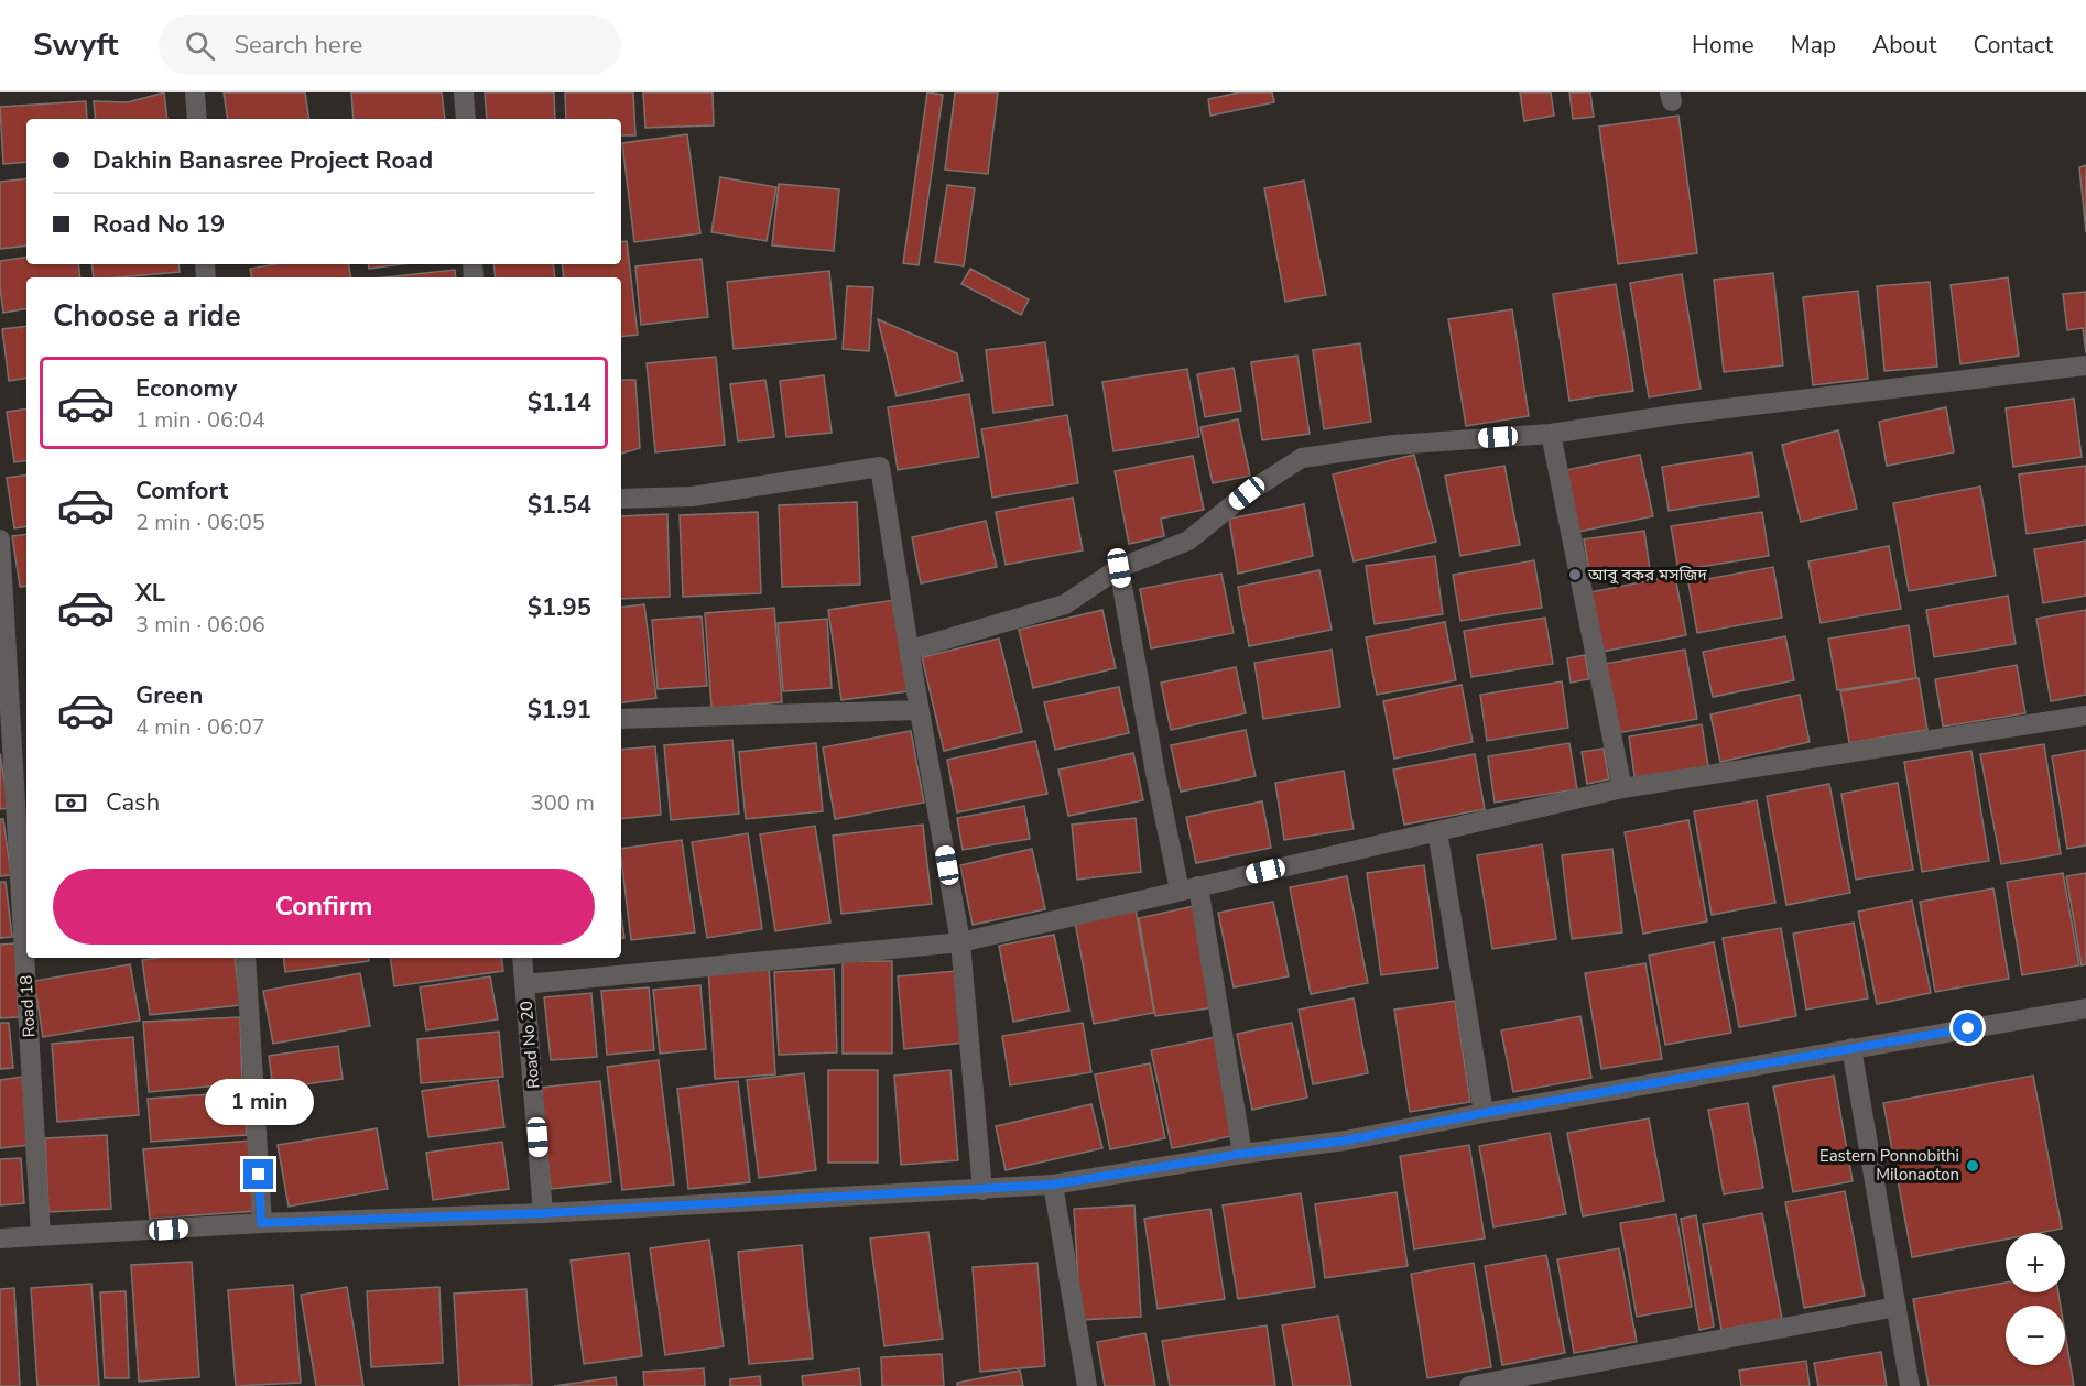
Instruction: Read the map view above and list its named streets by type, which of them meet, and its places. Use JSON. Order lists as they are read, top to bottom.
{
  "streets": {
    "street": ["Road 18", "Road No 20"]
  },
  "places": ["আবু বকর মসজিদ", "Eastern Ponnobithi Milonaoton"],
  "page": {
    "header": "Swyft",
    "search": "Search here",
    "nav": [
      "Home",
      "Map",
      "About",
      "Contact"
    ],
    "banner": ["Dakhin Banasree Project Road", "Road No 19"],
    "heading": "Choose a ride",
    "list": [
      {
        "name": "Economy",
        "note": "1 min · 06:04",
        "value": "$1.14"
      },
      {
        "name": "Comfort",
        "note": "2 min · 06:05",
        "value": "$1.54"
      },
      {
        "name": "XL",
        "note": "3 min · 06:06",
        "value": "$1.95"
      },
      {
        "name": "Green",
        "note": "4 min · 06:07",
        "value": "$1.91"
      }
    ],
    "pay": ["Cash", "300 m"],
    "buttons": "Confirm",
    "bubble": "1 min",
    "map_buttons": ["+", "−"]
  }
}
